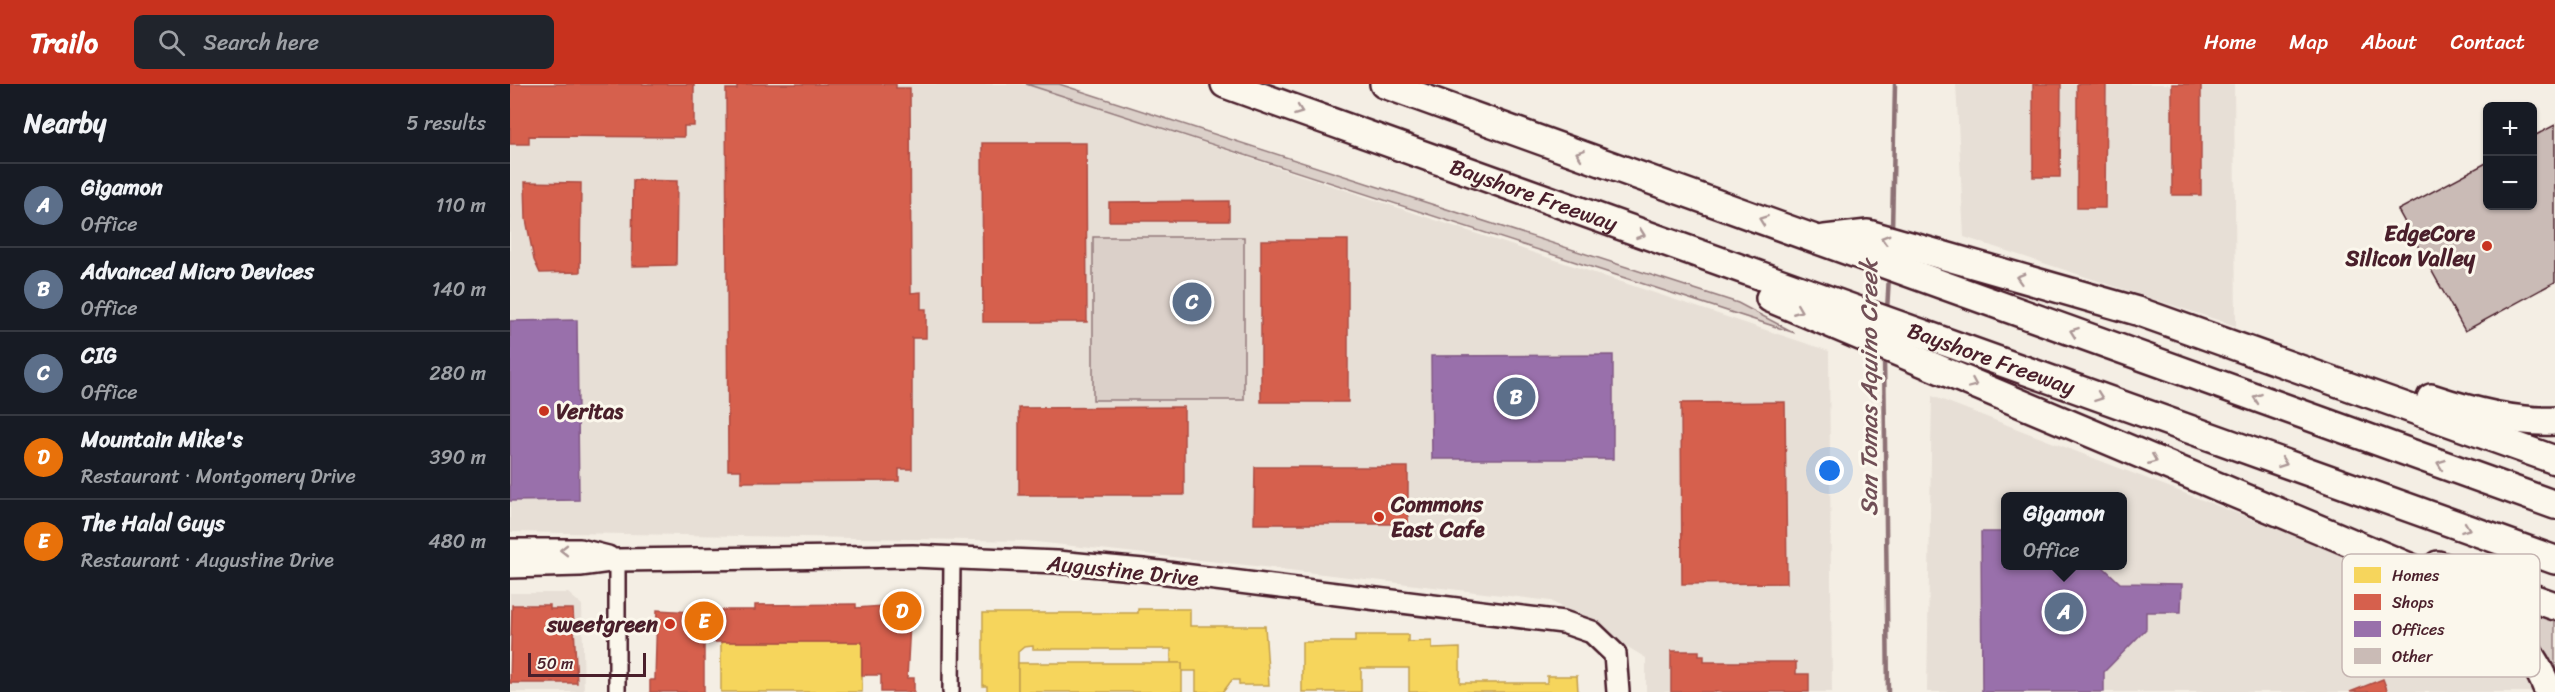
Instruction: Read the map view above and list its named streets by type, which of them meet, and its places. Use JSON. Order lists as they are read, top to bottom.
{
  "streets": {
    "highway": ["Bayshore Freeway"],
    "street": ["Augustine Drive"]
  },
  "water": ["San Tomas Aquino Creek"],
  "places": [
    "EdgeCore Silicon Valley",
    "Veritas",
    "Commons East Cafe",
    "sweetgreen"
  ],
  "legend": [
    "Homes",
    "Shops",
    "Offices",
    "Other"
  ],
  "scale_bar": "50 m",
  "page": {
    "header": "Trailo",
    "search": "Search here",
    "nav": [
      "Home",
      "Map",
      "About",
      "Contact"
    ],
    "heading": ["Nearby", "5 results"],
    "map_buttons": ["+", "−"],
    "list": [
      {
        "mark": "A",
        "name": "Gigamon",
        "note": "Office",
        "value": "110 m"
      },
      {
        "mark": "B",
        "name": "Advanced Micro Devices",
        "note": "Office",
        "value": "140 m"
      },
      {
        "mark": "C",
        "name": "CIG",
        "note": "Office",
        "value": "280 m"
      },
      {
        "mark": "D",
        "name": "Mountain Mike's",
        "note": "Restaurant · Montgomery Drive",
        "value": "390 m"
      },
      {
        "mark": "E",
        "name": "The Halal Guys",
        "note": "Restaurant · Augustine Drive",
        "value": "480 m"
      }
    ],
    "pins": [
      "C",
      "B",
      "D",
      "A",
      "E"
    ],
    "popup": ["Gigamon", "Office"],
    "scale": "50 m"
  }
}
